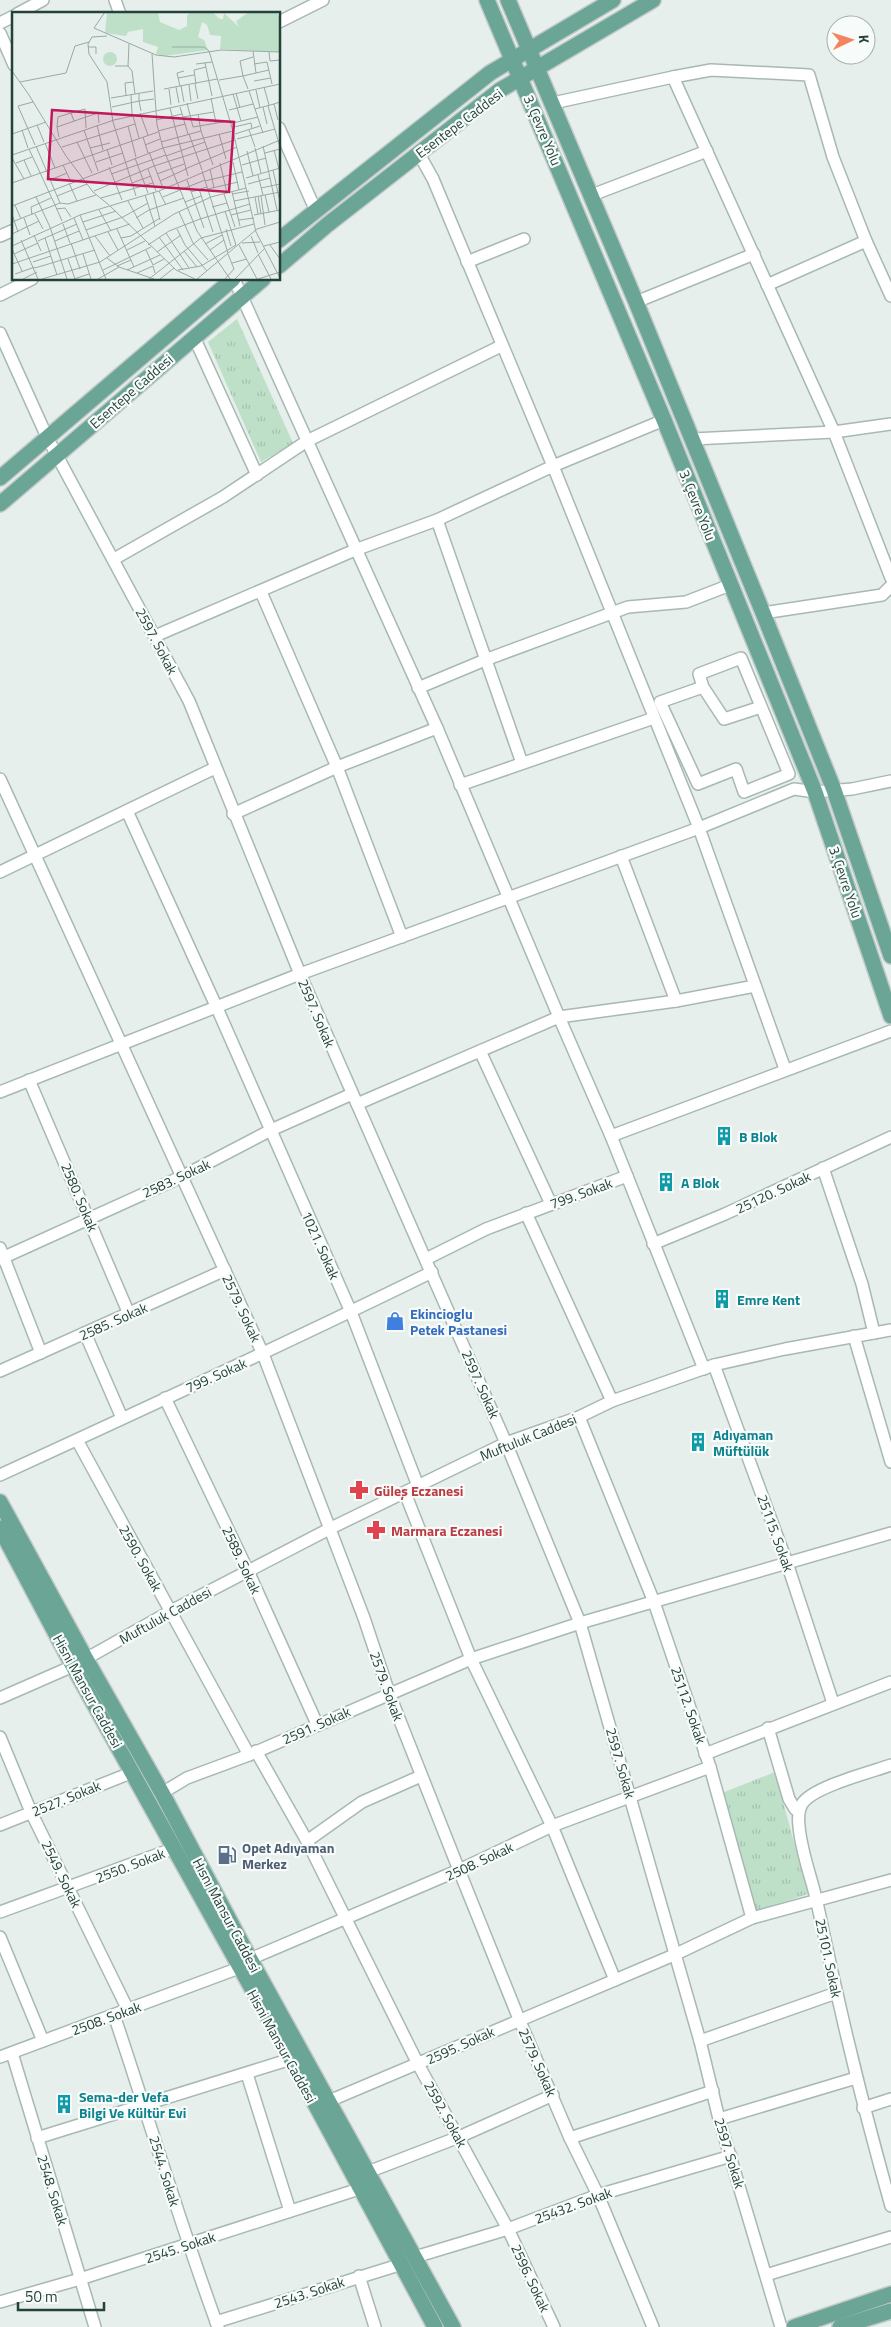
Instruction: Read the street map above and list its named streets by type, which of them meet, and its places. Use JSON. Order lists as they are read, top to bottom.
{
  "streets": {
    "main road": [
      "Esentepe Caddesi",
      "3. Çevre Yolu",
      "Hisni Mansur Caddesi",
      "Hısnı Mansur Caddesi"
    ],
    "street": [
      "2597. Sokak",
      "2583. Sokak",
      "25120. Sokak",
      "799. Sokak",
      "2580. Sokak",
      "1021. Sokak",
      "2579. Sokak",
      "2585. Sokak",
      "Muftuluk Caddesi",
      "25115. Sokak",
      "2590. Sokak",
      "2589. Sokak",
      "25112. Sokak",
      "2591. Sokak",
      "2527. Sokak",
      "2508. Sokak",
      "2550. Sokak",
      "2549. Sokak",
      "25101. Sokak",
      "2595. Sokak",
      "2592. Sokak",
      "2544. Sokak",
      "2548. Sokak",
      "25432. Sokak",
      "2545. Sokak",
      "2596. Sokak",
      "2543. Sokak"
    ]
  },
  "crossings": [
    ["Esentepe Caddesi", "3. Çevre Yolu"],
    ["Esentepe Caddesi", "2597. Sokak"],
    ["Esentepe Caddesi", "25115. Sokak"],
    ["2597. Sokak", "2583. Sokak"],
    ["2597. Sokak", "799. Sokak"],
    ["2597. Sokak", "Muftuluk Caddesi"],
    ["2597. Sokak", "2591. Sokak"],
    ["2597. Sokak", "2508. Sokak"],
    ["2597. Sokak", "2595. Sokak"],
    ["2597. Sokak", "25432. Sokak"],
    ["2583. Sokak", "2580. Sokak"],
    ["2583. Sokak", "1021. Sokak"],
    ["2583. Sokak", "2579. Sokak"],
    ["2583. Sokak", "25115. Sokak"],
    ["25120. Sokak", "25115. Sokak"],
    ["799. Sokak", "1021. Sokak"],
    ["799. Sokak", "2579. Sokak"],
    ["799. Sokak", "25115. Sokak"],
    ["799. Sokak", "2590. Sokak"],
    ["799. Sokak", "2589. Sokak"],
    ["2580. Sokak", "2585. Sokak"],
    ["1021. Sokak", "Muftuluk Caddesi"],
    ["2579. Sokak", "2585. Sokak"],
    ["2579. Sokak", "Muftuluk Caddesi"],
    ["2579. Sokak", "2591. Sokak"],
    ["2579. Sokak", "2508. Sokak"],
    ["2579. Sokak", "2595. Sokak"],
    ["2579. Sokak", "25432. Sokak"],
    ["Muftuluk Caddesi", "25115. Sokak"],
    ["Muftuluk Caddesi", "2590. Sokak"],
    ["Muftuluk Caddesi", "2589. Sokak"],
    ["Muftuluk Caddesi", "Hisni Mansur Caddesi"],
    ["Muftuluk Caddesi", "25112. Sokak"],
    ["Muftuluk Caddesi", "Hısnı Mansur Caddesi"],
    ["25115. Sokak", "2591. Sokak"],
    ["2590. Sokak", "2591. Sokak"],
    ["2590. Sokak", "2592. Sokak"],
    ["2589. Sokak", "2591. Sokak"],
    ["Hisni Mansur Caddesi", "2527. Sokak"],
    ["Hisni Mansur Caddesi", "2508. Sokak"],
    ["Hisni Mansur Caddesi", "2550. Sokak"],
    ["Hisni Mansur Caddesi", "Hısnı Mansur Caddesi"],
    ["Hisni Mansur Caddesi", "25432. Sokak"],
    ["Hisni Mansur Caddesi", "2545. Sokak"],
    ["Hisni Mansur Caddesi", "2543. Sokak"],
    ["25112. Sokak", "2591. Sokak"],
    ["25112. Sokak", "2508. Sokak"],
    ["2591. Sokak", "Hısnı Mansur Caddesi"],
    ["2527. Sokak", "2549. Sokak"],
    ["2508. Sokak", "2549. Sokak"],
    ["2508. Sokak", "Hısnı Mansur Caddesi"],
    ["2508. Sokak", "2592. Sokak"],
    ["2508. Sokak", "2544. Sokak"],
    ["2508. Sokak", "2548. Sokak"],
    ["2550. Sokak", "2549. Sokak"],
    ["Hısnı Mansur Caddesi", "2595. Sokak"],
    ["Hısnı Mansur Caddesi", "25432. Sokak"],
    ["Hısnı Mansur Caddesi", "2543. Sokak"],
    ["2595. Sokak", "2592. Sokak"],
    ["2592. Sokak", "25432. Sokak"],
    ["2592. Sokak", "2596. Sokak"],
    ["2544. Sokak", "2545. Sokak"],
    ["2544. Sokak", "2543. Sokak"],
    ["2548. Sokak", "2545. Sokak"],
    ["25432. Sokak", "2596. Sokak"],
    ["25432. Sokak", "2543. Sokak"]
  ],
  "places": {
    "building": [
      "B Blok",
      "A Blok",
      "Emre Kent",
      "Adıyaman Müftülük",
      "Sema-der Vefa Bilgi Ve Kültür Evi"
    ],
    "shop": ["Ekincioglu Petek Pastanesi"],
    "pharmacy": ["Güleş Eczanesi", "Marmara Eczanesi"],
    "fuel station": ["Opet Adıyaman Merkez"]
  },
  "scale_bar": "50 m",
  "north": "right"
}
